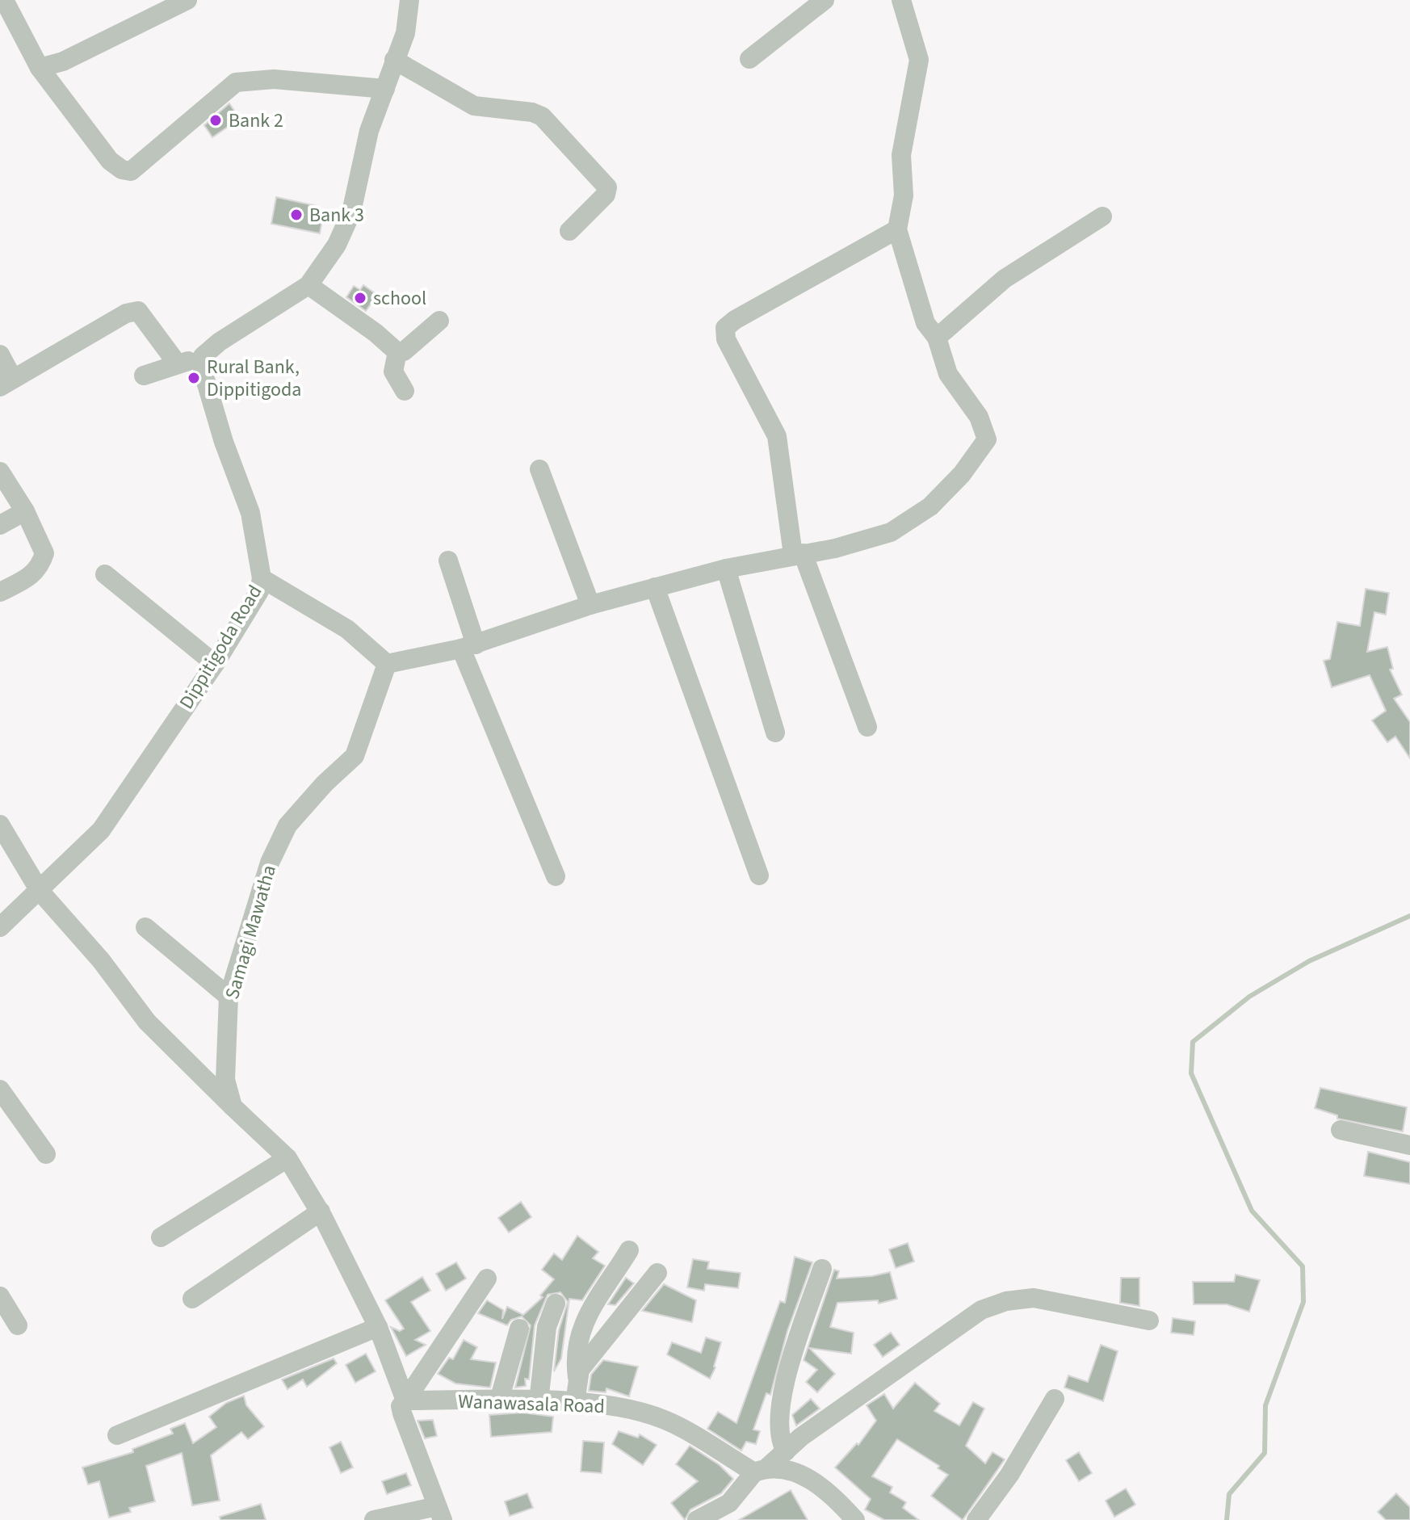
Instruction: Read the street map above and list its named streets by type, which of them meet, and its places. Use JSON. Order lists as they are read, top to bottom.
{
  "streets": {
    "street": ["Dippitigoda Road", "Samagi Mawatha", "Wanawasala Road"]
  },
  "places": [
    "Bank 2",
    "Bank 3",
    "school",
    "Rural Bank, Dippitigoda"
  ]
}
